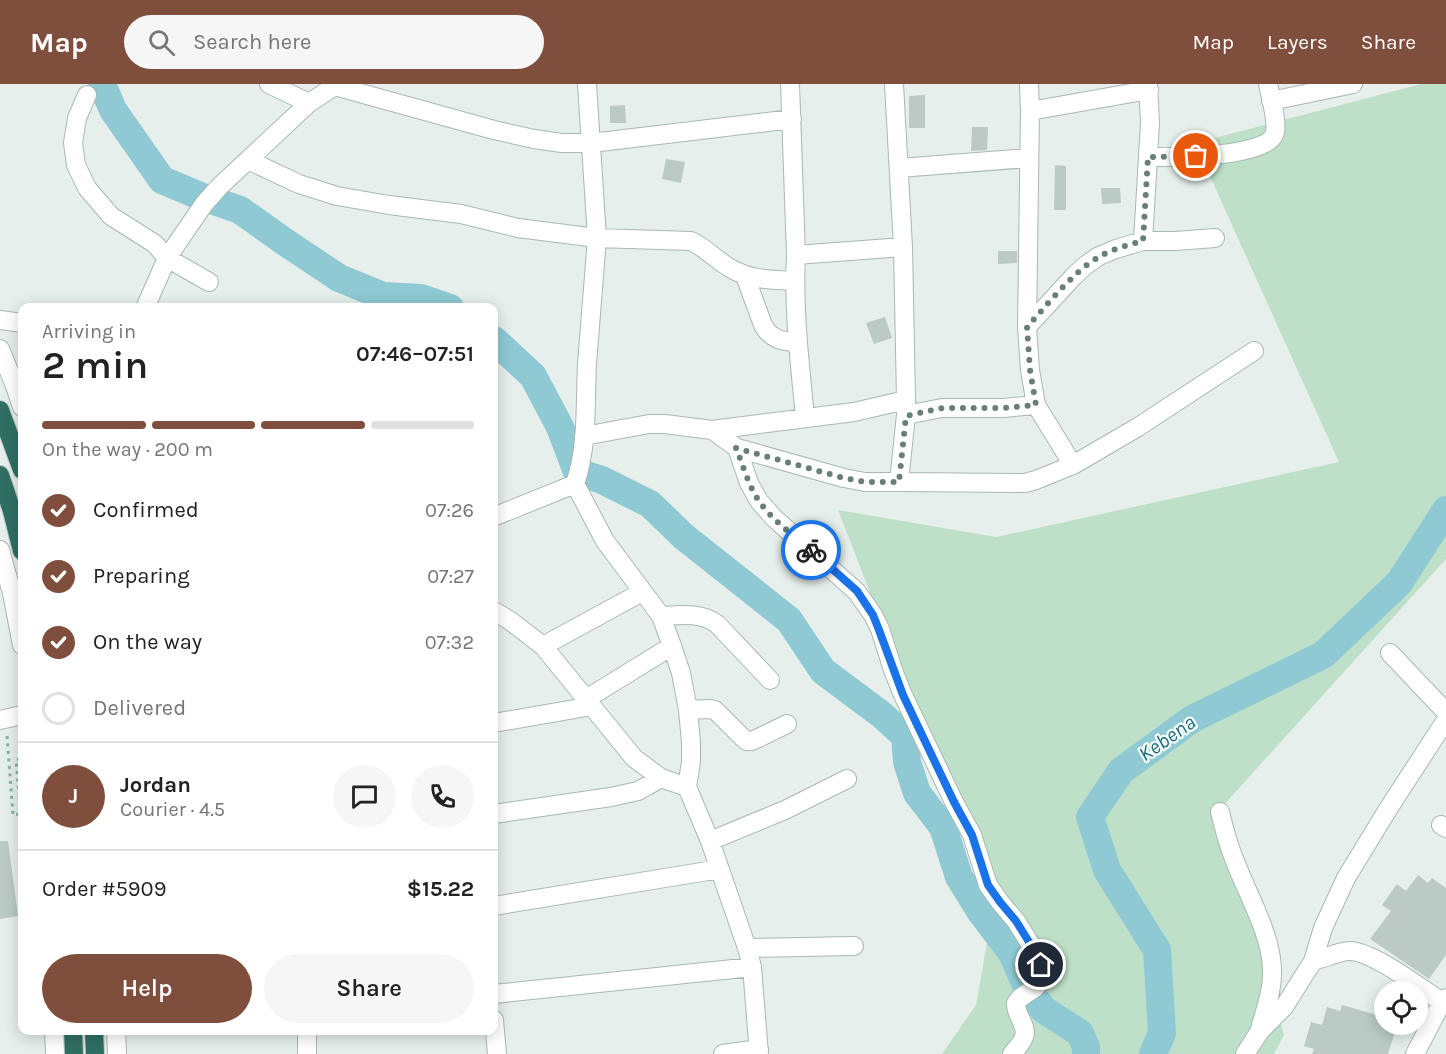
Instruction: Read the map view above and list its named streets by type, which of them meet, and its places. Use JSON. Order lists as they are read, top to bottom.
{
  "water": ["Kebena"],
  "page": {
    "header": "Map",
    "search": "Search here",
    "nav": ["Map", "Layers", "Share"],
    "heading": ["2 min", "Arriving in", "07:46–07:51"],
    "panel": [
      "Jordan",
      "Courier · 4.5",
      "Order #5909",
      "$15.22"
    ],
    "bar": "On the way · 200 m",
    "list": [
      ["Confirmed", "07:26"],
      ["Preparing", "07:27"],
      ["On the way", "07:32"],
      "Delivered"
    ],
    "round": "J",
    "buttons": ["Help", "Share"]
  }
}
